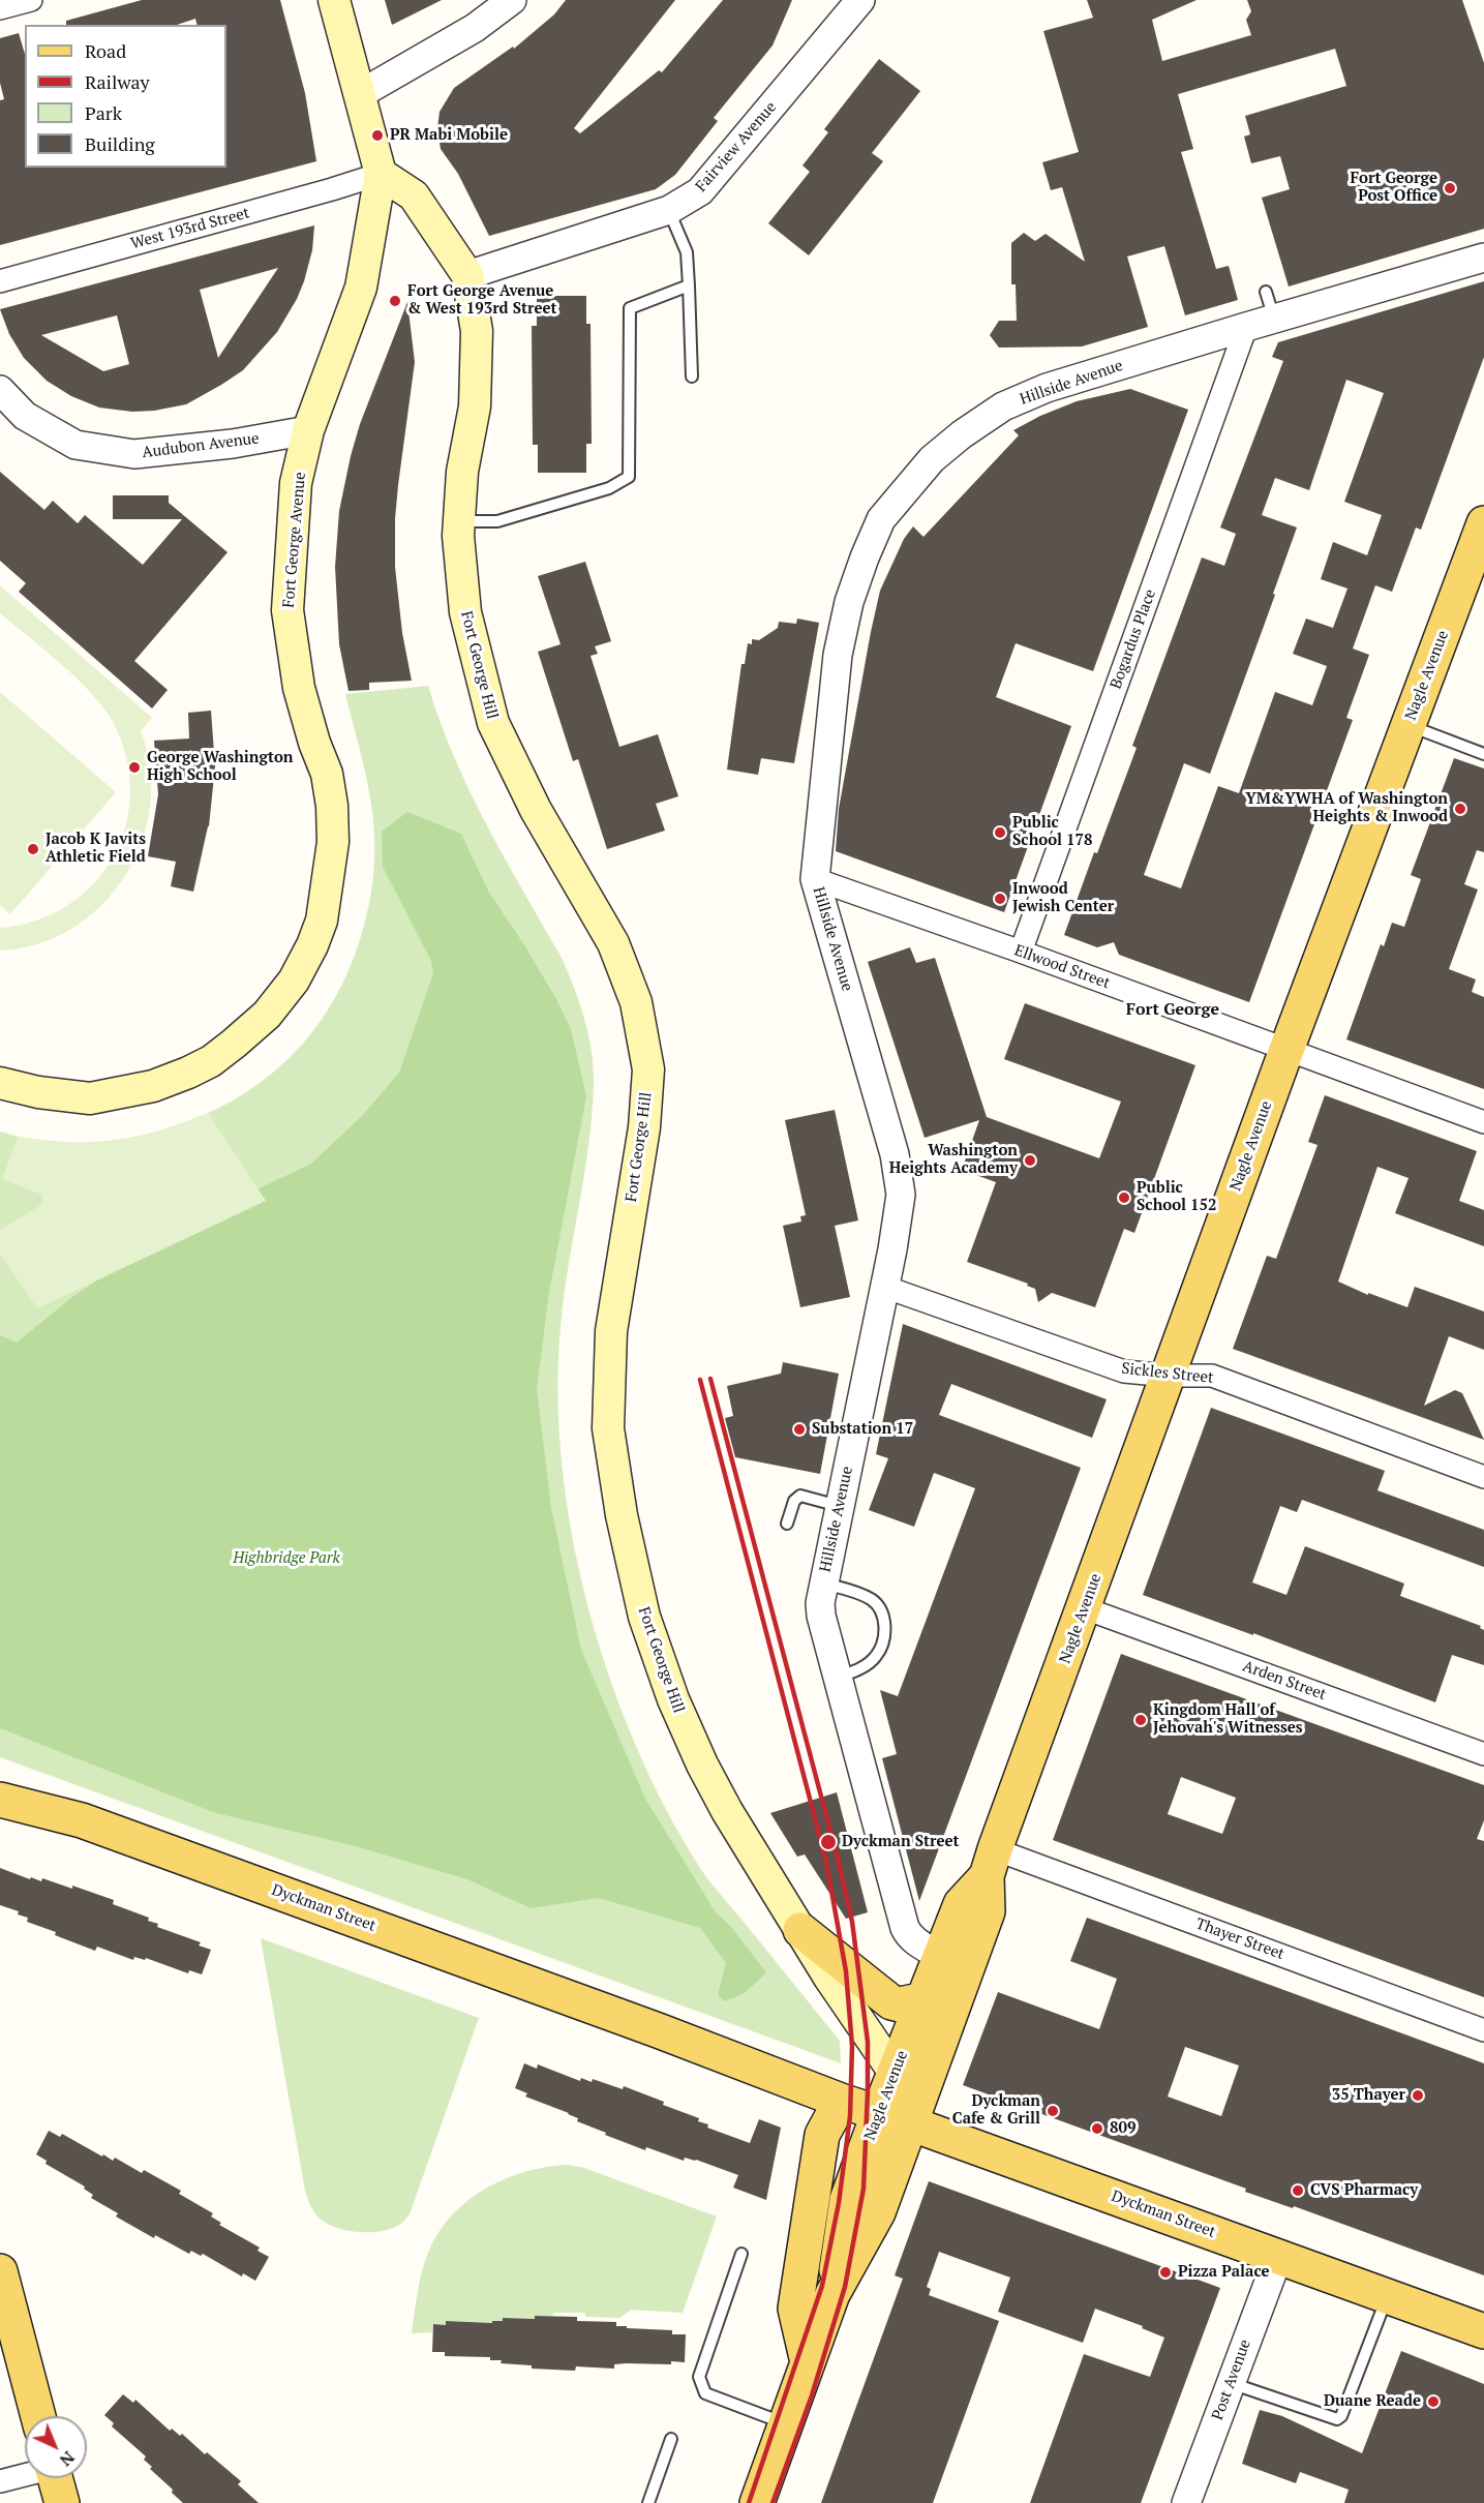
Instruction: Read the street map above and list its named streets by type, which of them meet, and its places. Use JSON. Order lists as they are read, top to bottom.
{
  "streets": {
    "main road": [
      "Fort George Avenue",
      "Fort George Hill",
      "Nagle Avenue",
      "Dyckman Street"
    ],
    "street": [
      "Fairview Avenue",
      "West 193rd Street",
      "Hillside Avenue",
      "Audubon Avenue",
      "Bogardus Place",
      "Ellwood Street",
      "Sickles Street",
      "Arden Street",
      "Thayer Street",
      "Post Avenue"
    ]
  },
  "crossings": [
    ["Fairview Avenue", "Fort George Hill"],
    ["West 193rd Street", "Fort George Avenue"],
    ["West 193rd Street", "Fort George Hill"],
    ["Hillside Avenue", "Bogardus Place"],
    ["Hillside Avenue", "Nagle Avenue"],
    ["Hillside Avenue", "Ellwood Street"],
    ["Hillside Avenue", "Sickles Street"],
    ["Audubon Avenue", "Fort George Avenue"],
    ["Fort George Avenue", "Fort George Hill"],
    ["Bogardus Place", "Ellwood Street"],
    ["Fort George Hill", "Nagle Avenue"],
    ["Fort George Hill", "Dyckman Street"],
    ["Nagle Avenue", "Ellwood Street"],
    ["Nagle Avenue", "Sickles Street"],
    ["Nagle Avenue", "Arden Street"],
    ["Nagle Avenue", "Dyckman Street"],
    ["Nagle Avenue", "Thayer Street"],
    ["Dyckman Street", "Post Avenue"]
  ],
  "districts": ["Fort George"],
  "parks": ["Highbridge Park"],
  "places": [
    "PR Mabi Mobile",
    "Fort George Post Office",
    "Fort George Avenue & West 193rd Street",
    "George Washington High School",
    "YM&YWHA of Washington Heights & Inwood",
    "Public School 178",
    "Jacob K Javits Athletic Field",
    "Inwood Jewish Center",
    "Washington Heights Academy",
    "Public School 152",
    "Substation 17",
    "Kingdom Hall of Jehovah's Witnesses",
    "Dyckman Street",
    "35 Thayer",
    "Dyckman Cafe & Grill",
    "809",
    "CVS Pharmacy",
    "Pizza Palace",
    "Duane Reade"
  ],
  "legend": [
    "Road",
    "Railway",
    "Park",
    "Building"
  ],
  "north": "bottom right"
}
